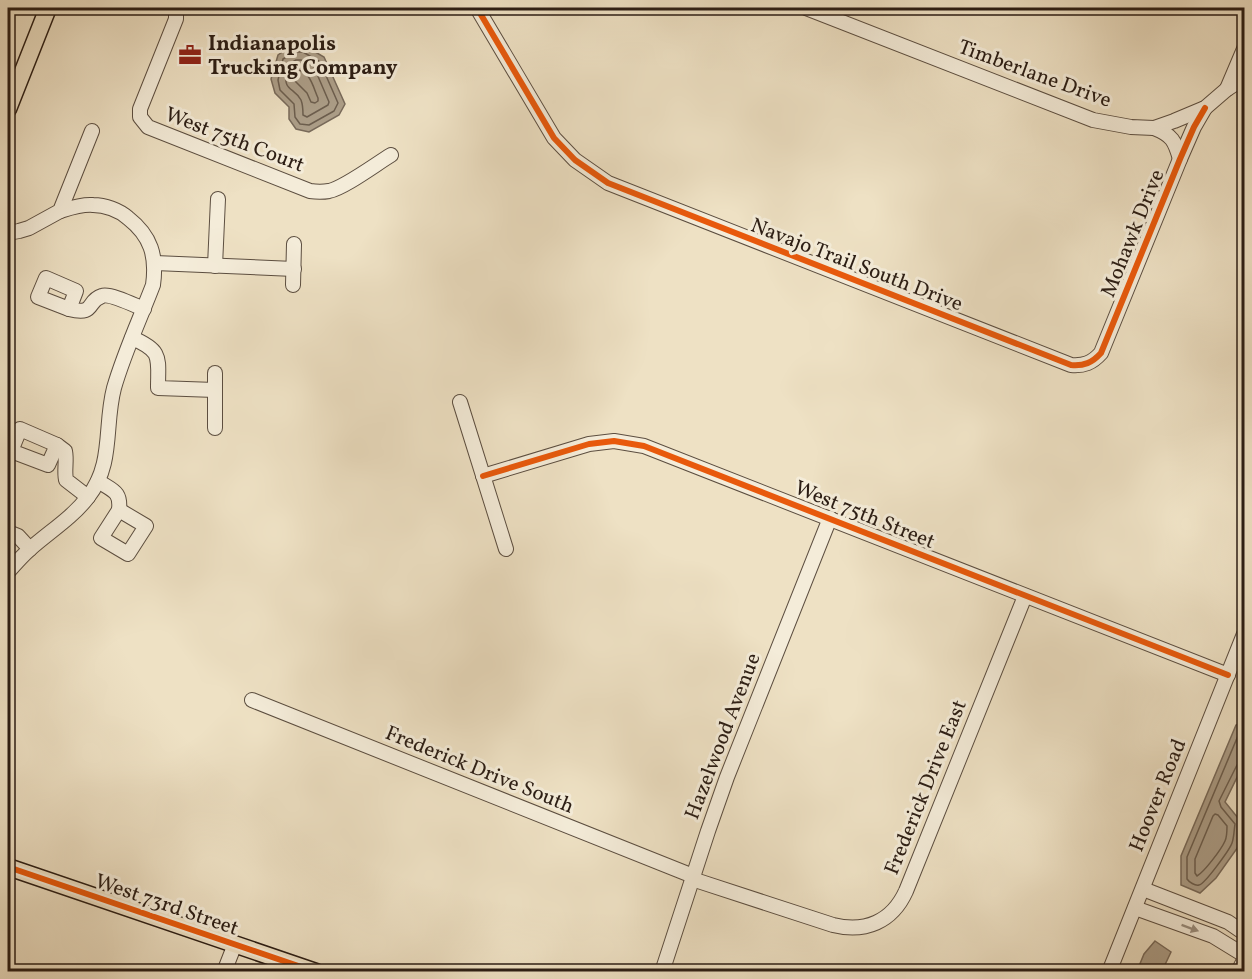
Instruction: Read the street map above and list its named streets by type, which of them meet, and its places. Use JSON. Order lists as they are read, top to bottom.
{
  "streets": {
    "main road": ["West 73rd Street"],
    "street": [
      "Timberlane Drive",
      "West 75th Court",
      "Mohawk Drive",
      "Navajo Trail South Drive",
      "West 75th Street",
      "Hazelwood Avenue",
      "Frederick Drive South",
      "Frederick Drive East",
      "Hoover Road"
    ]
  },
  "crossings": [
    ["Timberlane Drive", "Mohawk Drive"],
    ["Mohawk Drive", "Navajo Trail South Drive"],
    ["West 75th Street", "Hazelwood Avenue"],
    ["West 75th Street", "Frederick Drive East"],
    ["West 75th Street", "Hoover Road"],
    ["Hazelwood Avenue", "Frederick Drive South"],
    ["Frederick Drive South", "Frederick Drive East"]
  ],
  "places": {
    "office": ["Indianapolis Trucking Company"]
  }
}
